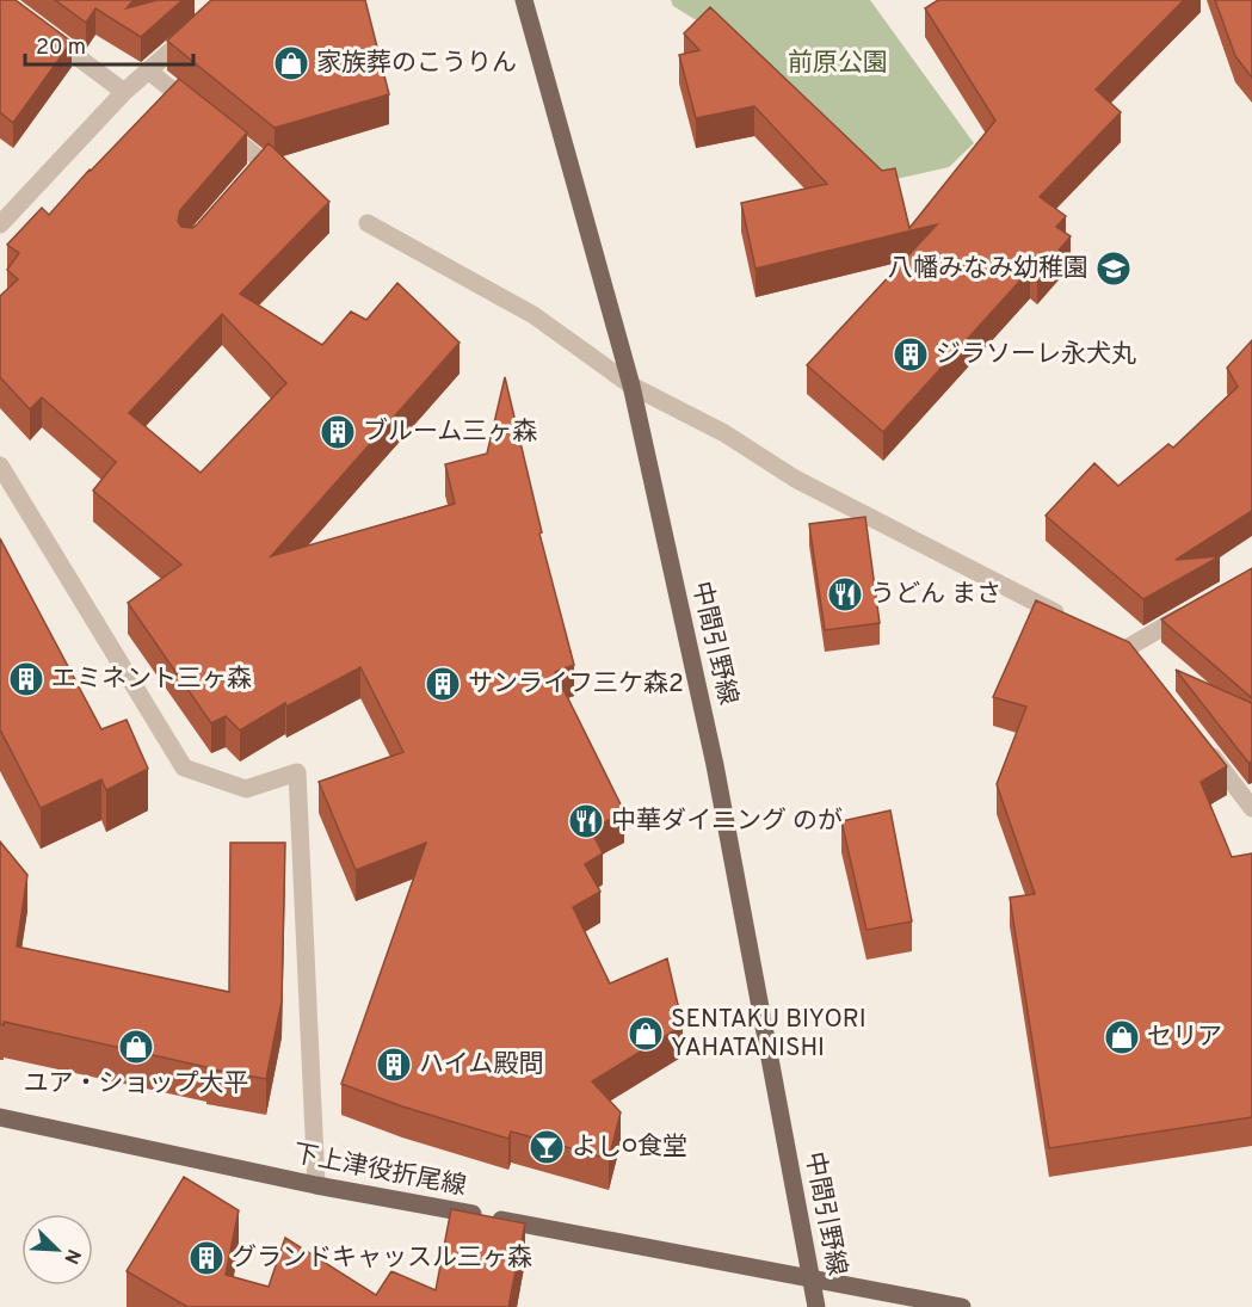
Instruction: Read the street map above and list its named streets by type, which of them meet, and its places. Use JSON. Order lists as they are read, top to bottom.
{
  "streets": {
    "main road": ["中間引野線", "下上津役折尾線"]
  },
  "crossings": [
    ["中間引野線", "下上津役折尾線"]
  ],
  "parks": ["前原公園"],
  "places": {
    "shop": [
      "家族葬のこうりん",
      "SENTAKU BIYORI YAHATANISHI",
      "セリア",
      "ユア・ショップ大平"
    ],
    "school or university": ["八幡みなみ幼稚園"],
    "building": [
      "ジラソーレ永犬丸",
      "ブルーム三ヶ森",
      "エミネント三ヶ森",
      "サンライフ三ケ森2",
      "ハイム殿問",
      "グランドキャッスル三ヶ森"
    ],
    "restaurant": ["うどん まさ", "中華ダイニング のが"],
    "bar": ["よし○食堂"]
  },
  "scale_bar": "20 m",
  "north": "bottom right"
}
